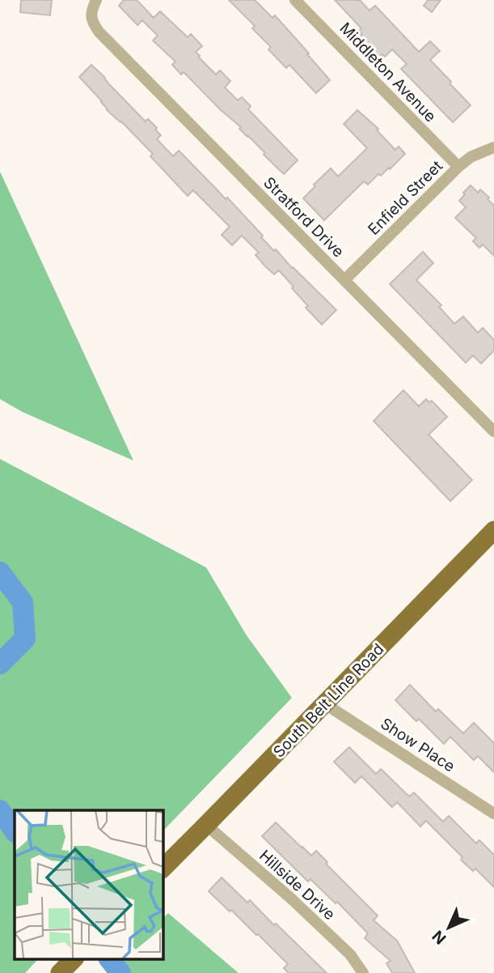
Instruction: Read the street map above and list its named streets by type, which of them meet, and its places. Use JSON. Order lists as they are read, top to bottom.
{
  "streets": {
    "main road": ["South Belt Line Road"],
    "street": [
      "Middleton Avenue",
      "Enfield Street",
      "Stratford Drive",
      "Show Place",
      "Hillside Drive"
    ]
  },
  "crossings": [
    ["Middleton Avenue", "Enfield Street"],
    ["Enfield Street", "Stratford Drive"],
    ["South Belt Line Road", "Show Place"],
    ["South Belt Line Road", "Hillside Drive"]
  ],
  "north": "bottom left"
}
